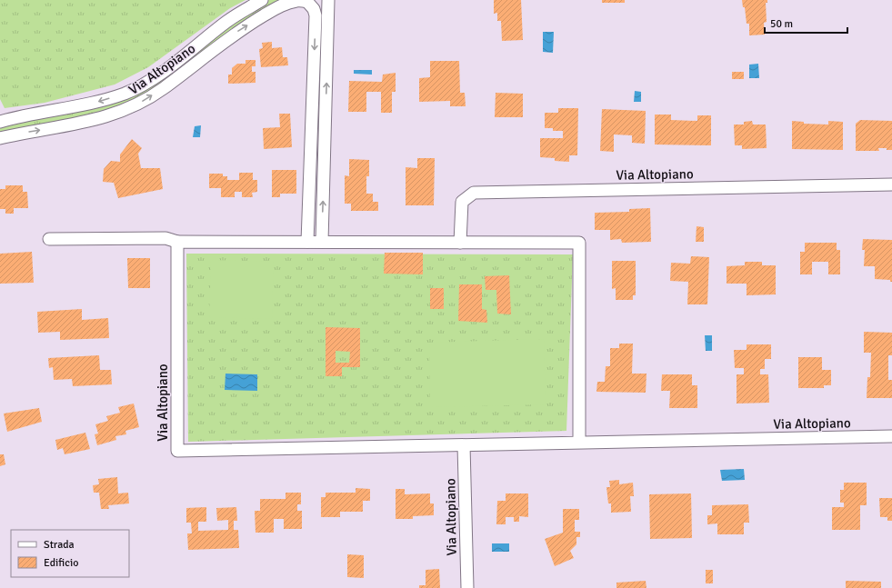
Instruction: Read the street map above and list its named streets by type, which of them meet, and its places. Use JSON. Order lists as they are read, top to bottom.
{
  "streets": {
    "street": ["Via Altopiano"]
  },
  "legend": ["Strada", "Edificio"],
  "scale_bar": "50 m"
}
